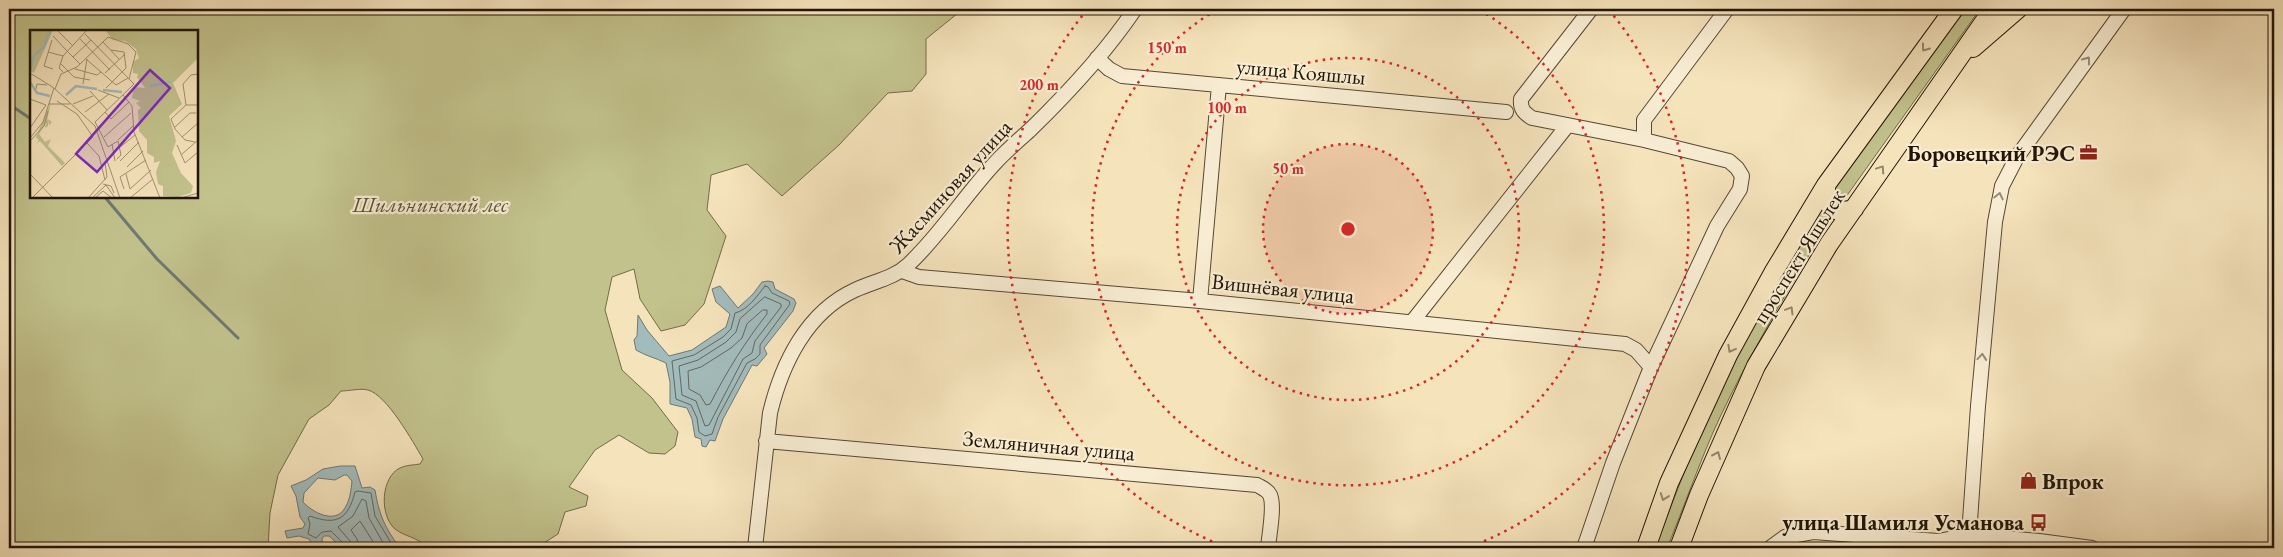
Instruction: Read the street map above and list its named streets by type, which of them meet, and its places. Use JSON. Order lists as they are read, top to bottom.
{
  "streets": {
    "main road": ["проспект Яшьлек"],
    "street": [
      "улица Кояшлы",
      "Жасминовая улица",
      "Вишнёвая улица",
      "Земляничная улица"
    ]
  },
  "crossings": [
    ["улица Кояшлы", "Жасминовая улица"],
    ["Жасминовая улица", "Вишнёвая улица"],
    ["Жасминовая улица", "Земляничная улица"]
  ],
  "parks": ["Шильнинский лес"],
  "places": {
    "office": ["Боровецкий РЭС"],
    "shop": ["Впрок"],
    "bus stop": ["улица Шамиля Усманова"]
  },
  "rings": [
    "150 m",
    "200 m",
    "100 m",
    "50 m"
  ]
}
